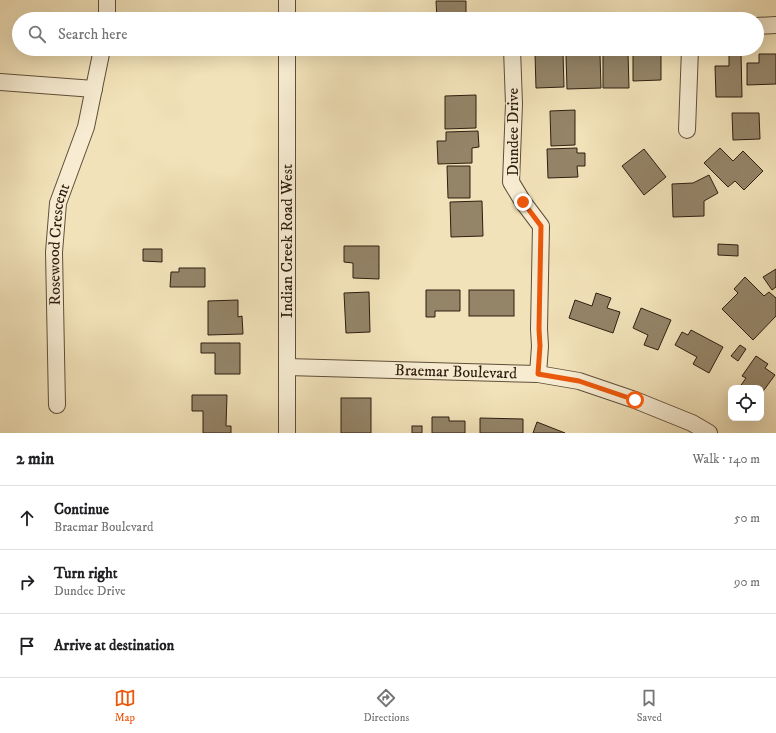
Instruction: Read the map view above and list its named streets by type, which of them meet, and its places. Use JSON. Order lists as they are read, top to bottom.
{
  "streets": {
    "street": [
      "Dundee Drive",
      "Indian Creek Road West",
      "Rosewood Crescent",
      "Braemar Boulevard"
    ]
  },
  "crossings": [
    ["Dundee Drive", "Braemar Boulevard"],
    ["Indian Creek Road West", "Braemar Boulevard"]
  ],
  "page": {
    "search": "Search here",
    "heading": ["2 min", "Walk · 140 m"],
    "list": [
      ["Continue", "Braemar Boulevard", "50 m"],
      ["Turn right", "Dundee Drive", "90 m"],
      "Arrive at destination"
    ],
    "nav": ["Map", "Directions", "Saved"]
  }
}
